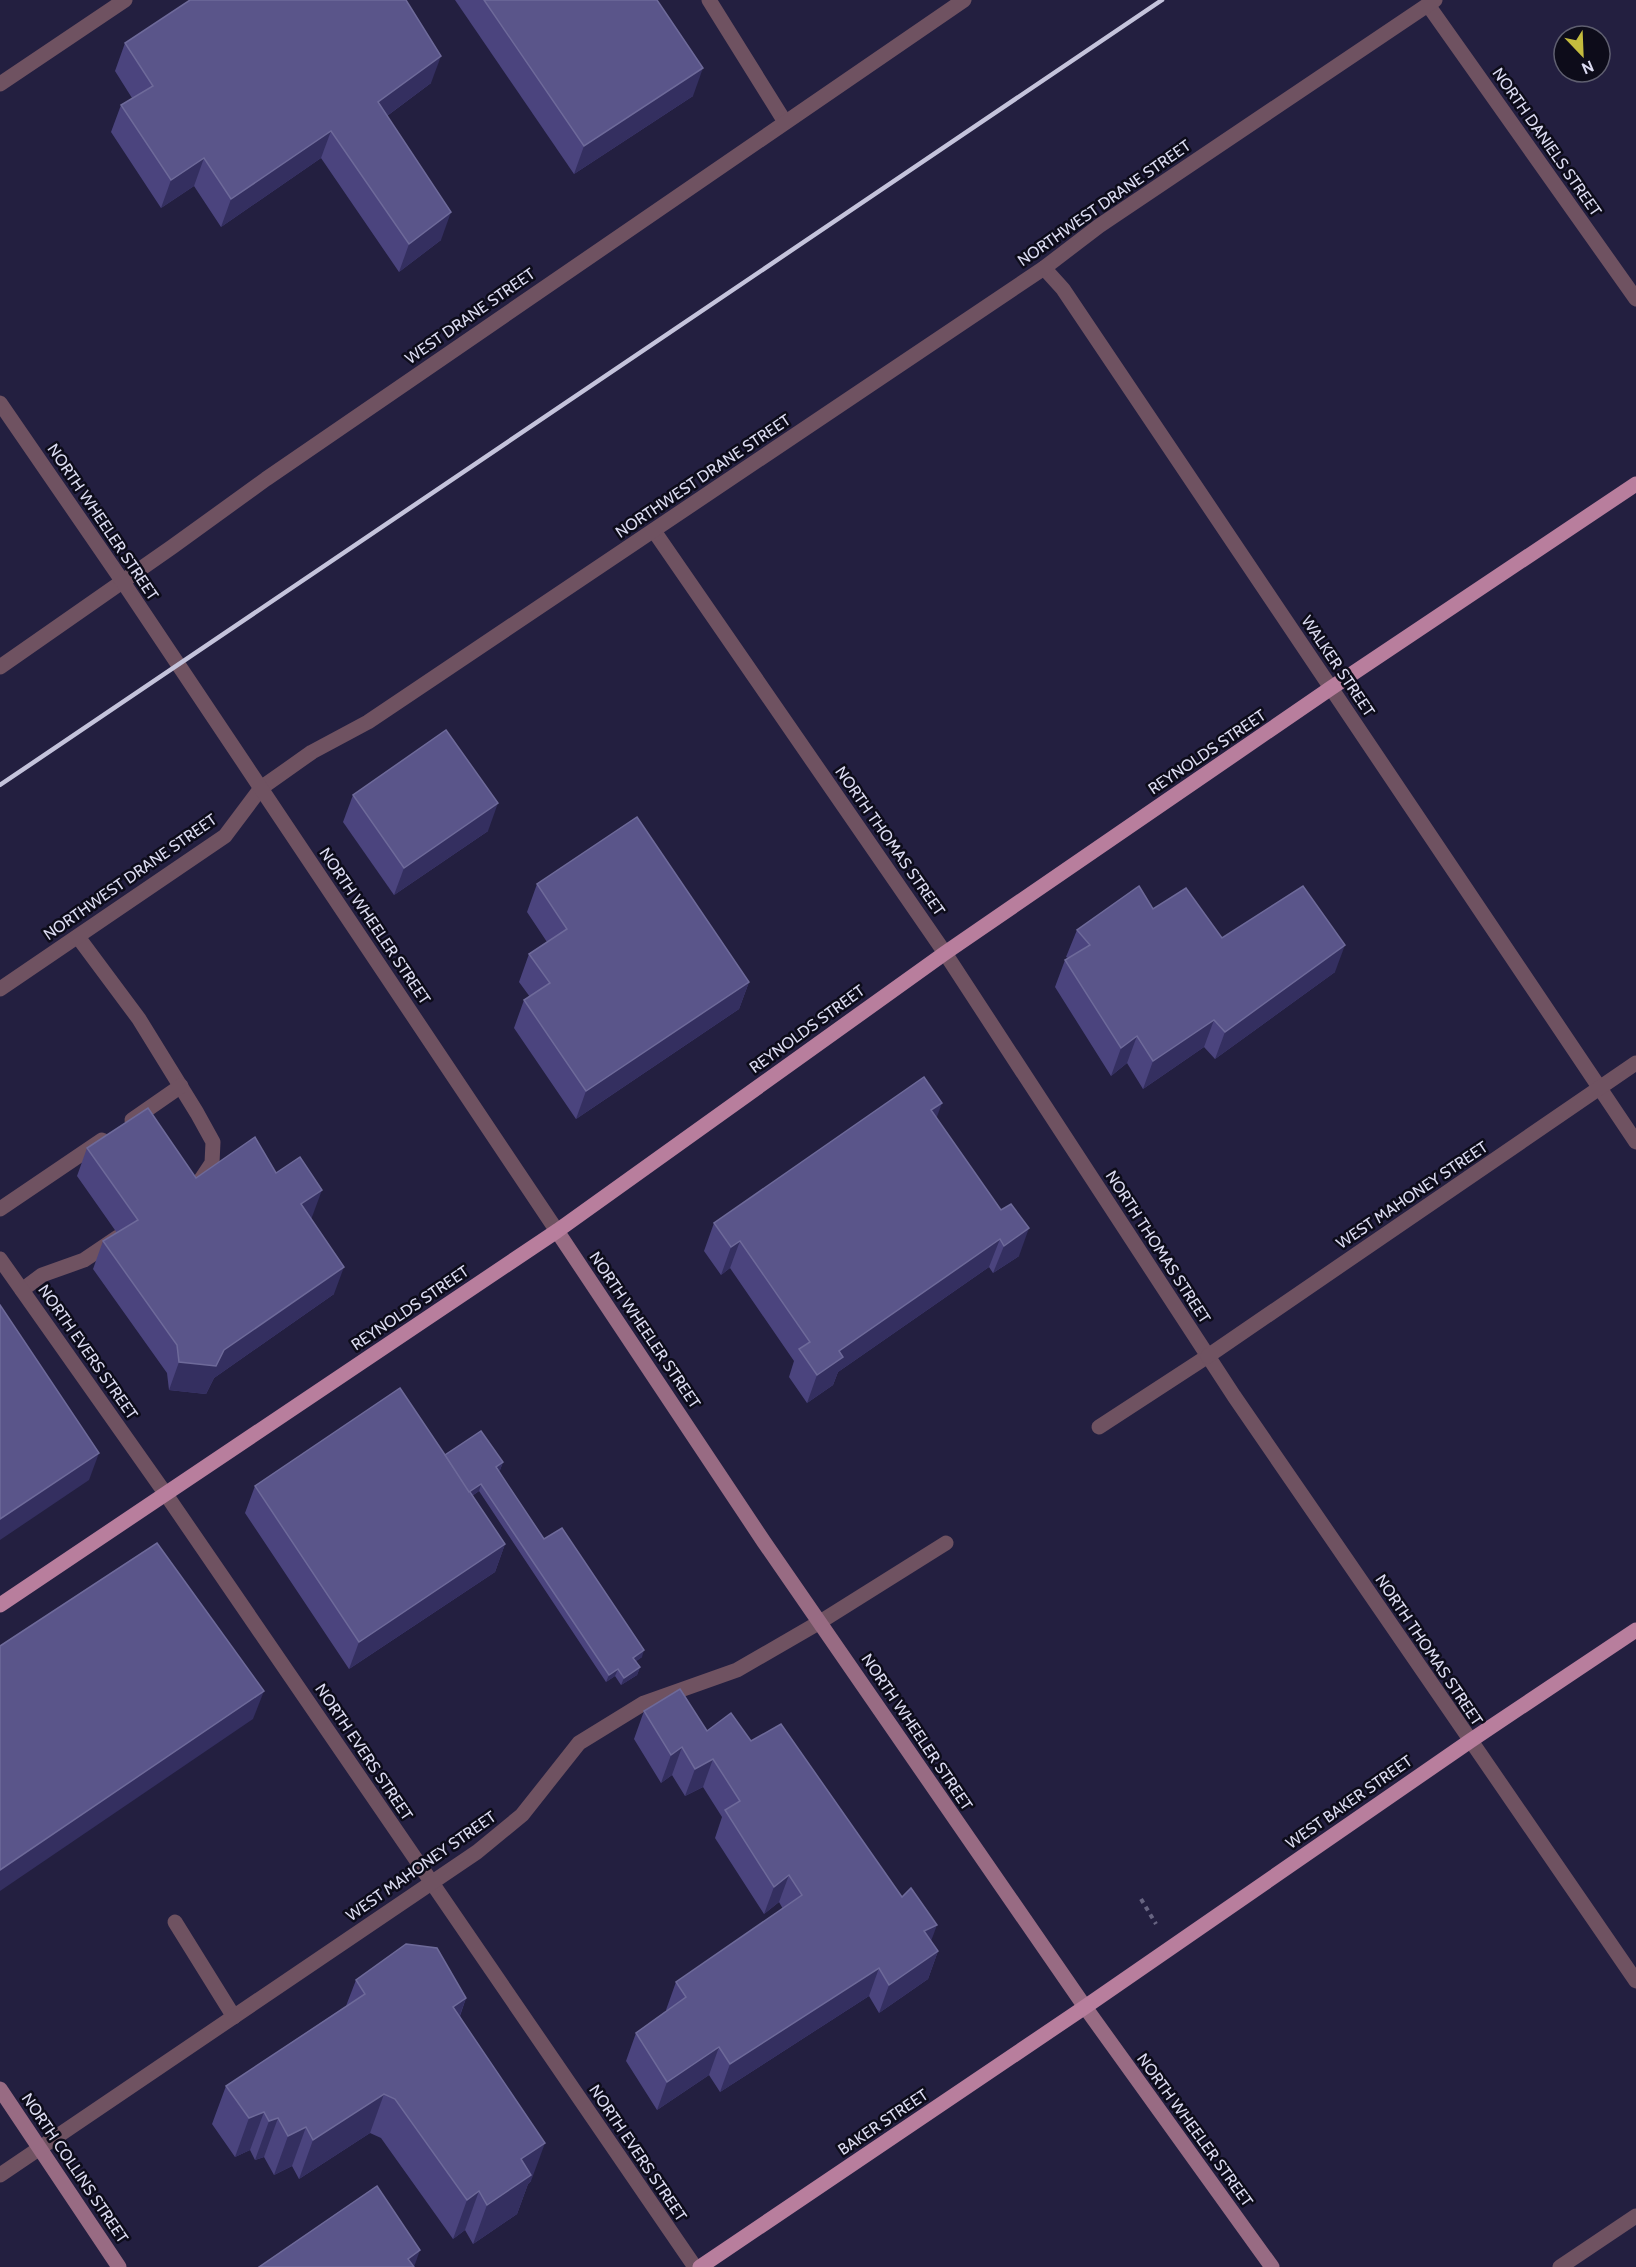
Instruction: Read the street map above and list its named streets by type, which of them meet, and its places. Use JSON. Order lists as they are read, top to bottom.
{
  "streets": {
    "main road": [
      "NORTH WHEELER STREET",
      "REYNOLDS STREET",
      "WEST BAKER STREET",
      "BAKER STREET",
      "NORTH COLLINS STREET"
    ],
    "street": [
      "NORTH DANIELS STREET",
      "NORTHWEST DRANE STREET",
      "WEST DRANE STREET",
      "WALKER STREET",
      "NORTH THOMAS STREET",
      "WEST MAHONEY STREET",
      "NORTH EVERS STREET"
    ]
  },
  "crossings": [
    ["NORTH DANIELS STREET", "NORTHWEST DRANE STREET"],
    ["NORTHWEST DRANE STREET", "NORTH WHEELER STREET"],
    ["NORTHWEST DRANE STREET", "WALKER STREET"],
    ["NORTHWEST DRANE STREET", "NORTH THOMAS STREET"],
    ["WEST DRANE STREET", "NORTH WHEELER STREET"],
    ["NORTH WHEELER STREET", "REYNOLDS STREET"],
    ["NORTH WHEELER STREET", "WEST MAHONEY STREET"],
    ["NORTH WHEELER STREET", "WEST BAKER STREET"],
    ["NORTH WHEELER STREET", "BAKER STREET"],
    ["WALKER STREET", "REYNOLDS STREET"],
    ["WALKER STREET", "WEST MAHONEY STREET"],
    ["REYNOLDS STREET", "NORTH THOMAS STREET"],
    ["REYNOLDS STREET", "NORTH EVERS STREET"],
    ["NORTH THOMAS STREET", "WEST MAHONEY STREET"],
    ["NORTH THOMAS STREET", "WEST BAKER STREET"],
    ["WEST MAHONEY STREET", "NORTH EVERS STREET"],
    ["WEST MAHONEY STREET", "NORTH COLLINS STREET"],
    ["WEST BAKER STREET", "BAKER STREET"]
  ],
  "north": "bottom right"
}
